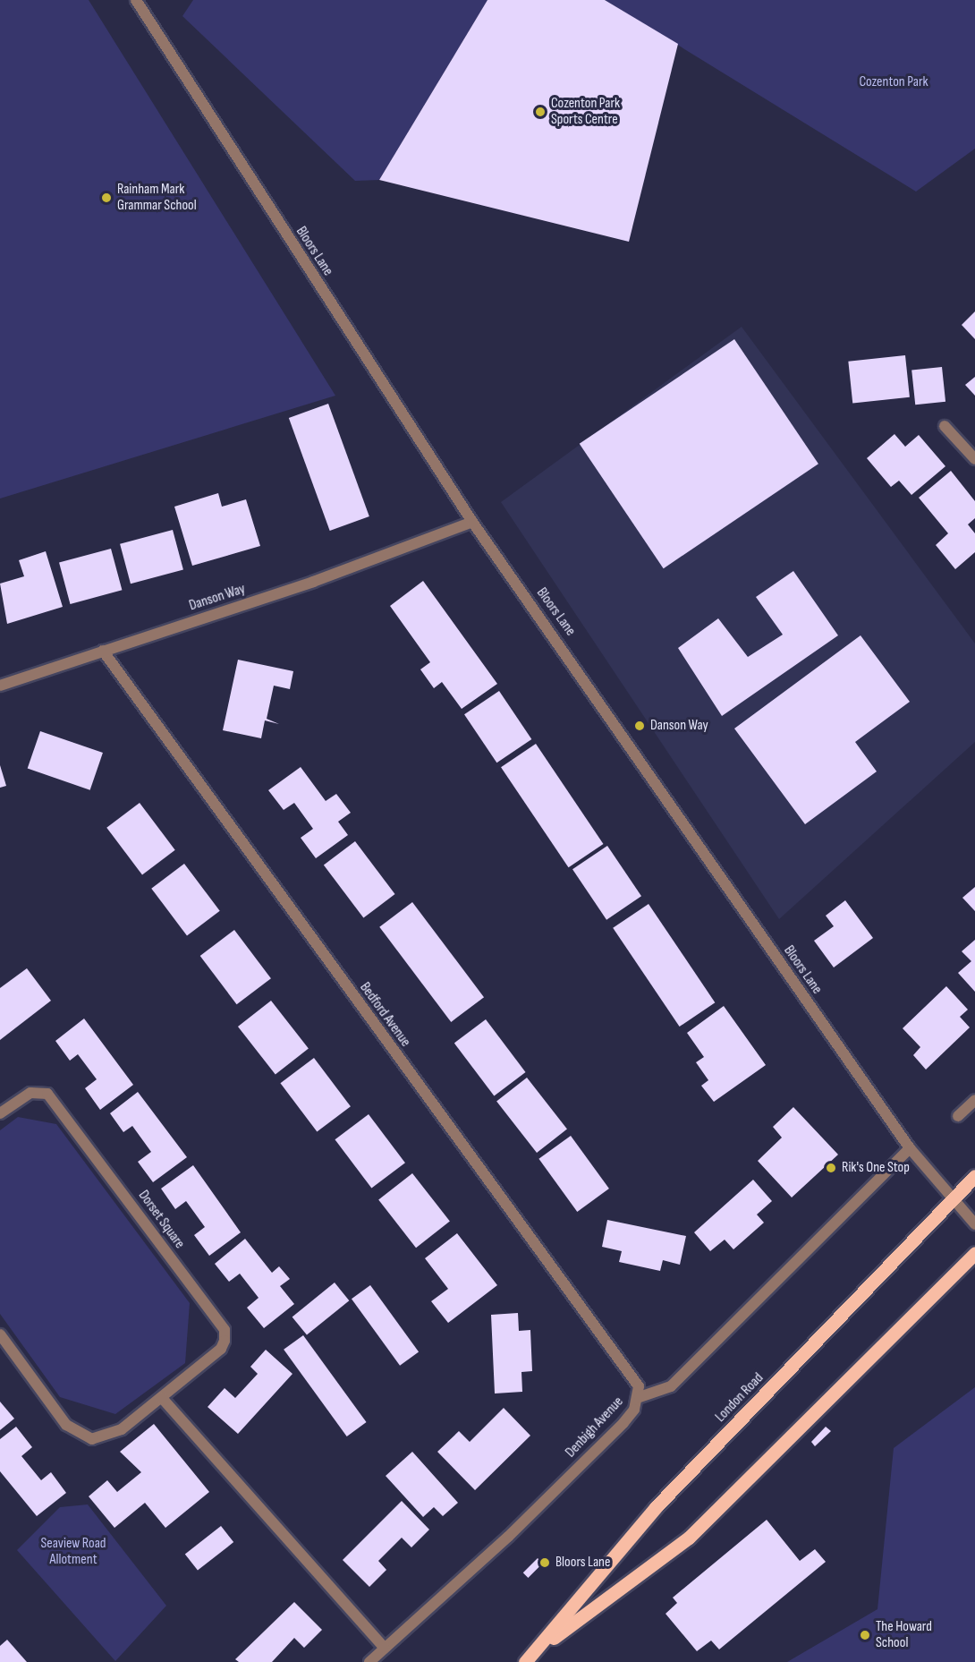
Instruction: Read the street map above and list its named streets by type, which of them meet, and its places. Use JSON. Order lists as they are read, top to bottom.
{
  "streets": {
    "main road": ["London Road"],
    "street": [
      "Bloors Lane",
      "Danson Way",
      "Bedford Avenue",
      "Dorset Square",
      "Denbigh Avenue"
    ]
  },
  "crossings": [
    ["Bloors Lane", "Danson Way"],
    ["Bloors Lane", "London Road"],
    ["Bloors Lane", "Denbigh Avenue"],
    ["Danson Way", "Bedford Avenue"],
    ["Bedford Avenue", "Denbigh Avenue"]
  ],
  "parks": ["Cozenton Park", "Seaview Road Allotment"],
  "places": [
    "Cozenton Park Sports Centre",
    "Rainham Mark Grammar School",
    "Danson Way",
    "Rik's One Stop",
    "Bloors Lane",
    "The Howard School"
  ]
}
